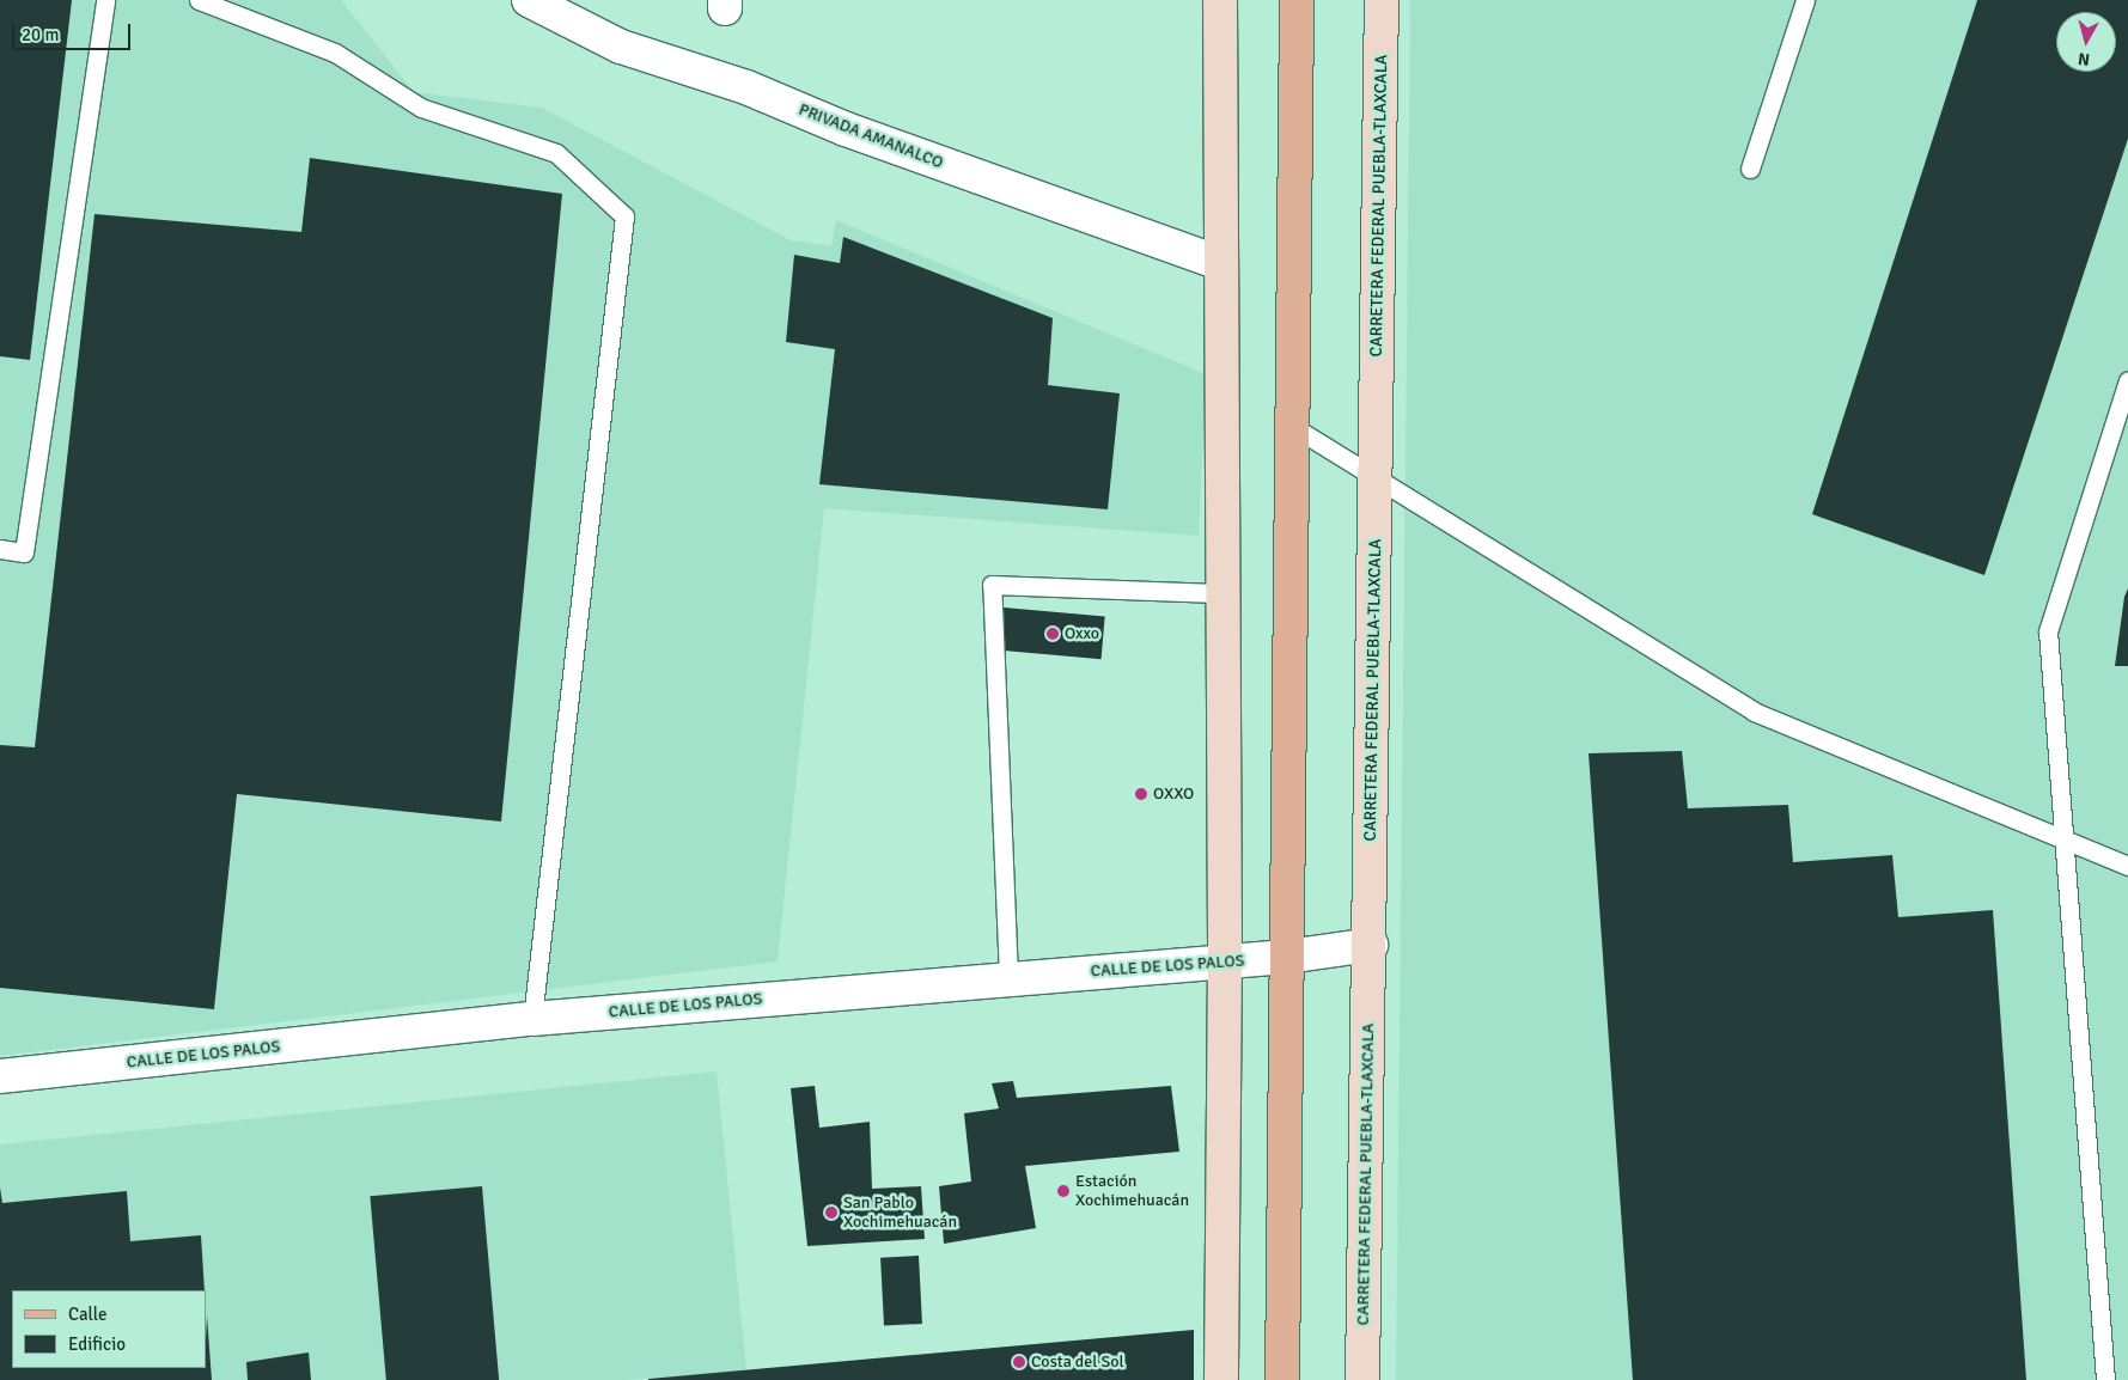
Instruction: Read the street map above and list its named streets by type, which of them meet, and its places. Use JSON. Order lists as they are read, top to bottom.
{
  "streets": {
    "main road": ["CARRETERA FEDERAL PUEBLA-TLAXCALA"],
    "street": ["PRIVADA AMANALCO", "CALLE DE LOS PALOS"]
  },
  "crossings": [
    ["CARRETERA FEDERAL PUEBLA-TLAXCALA", "CALLE DE LOS PALOS"]
  ],
  "places": [
    "Oxxo",
    "OXXO",
    "Estación Xochimehuacán",
    "San Pablo Xochimehuacán",
    "Costa del Sol"
  ],
  "legend": ["Calle", "Edificio"],
  "scale_bar": "20 m",
  "north": "bottom"
}
